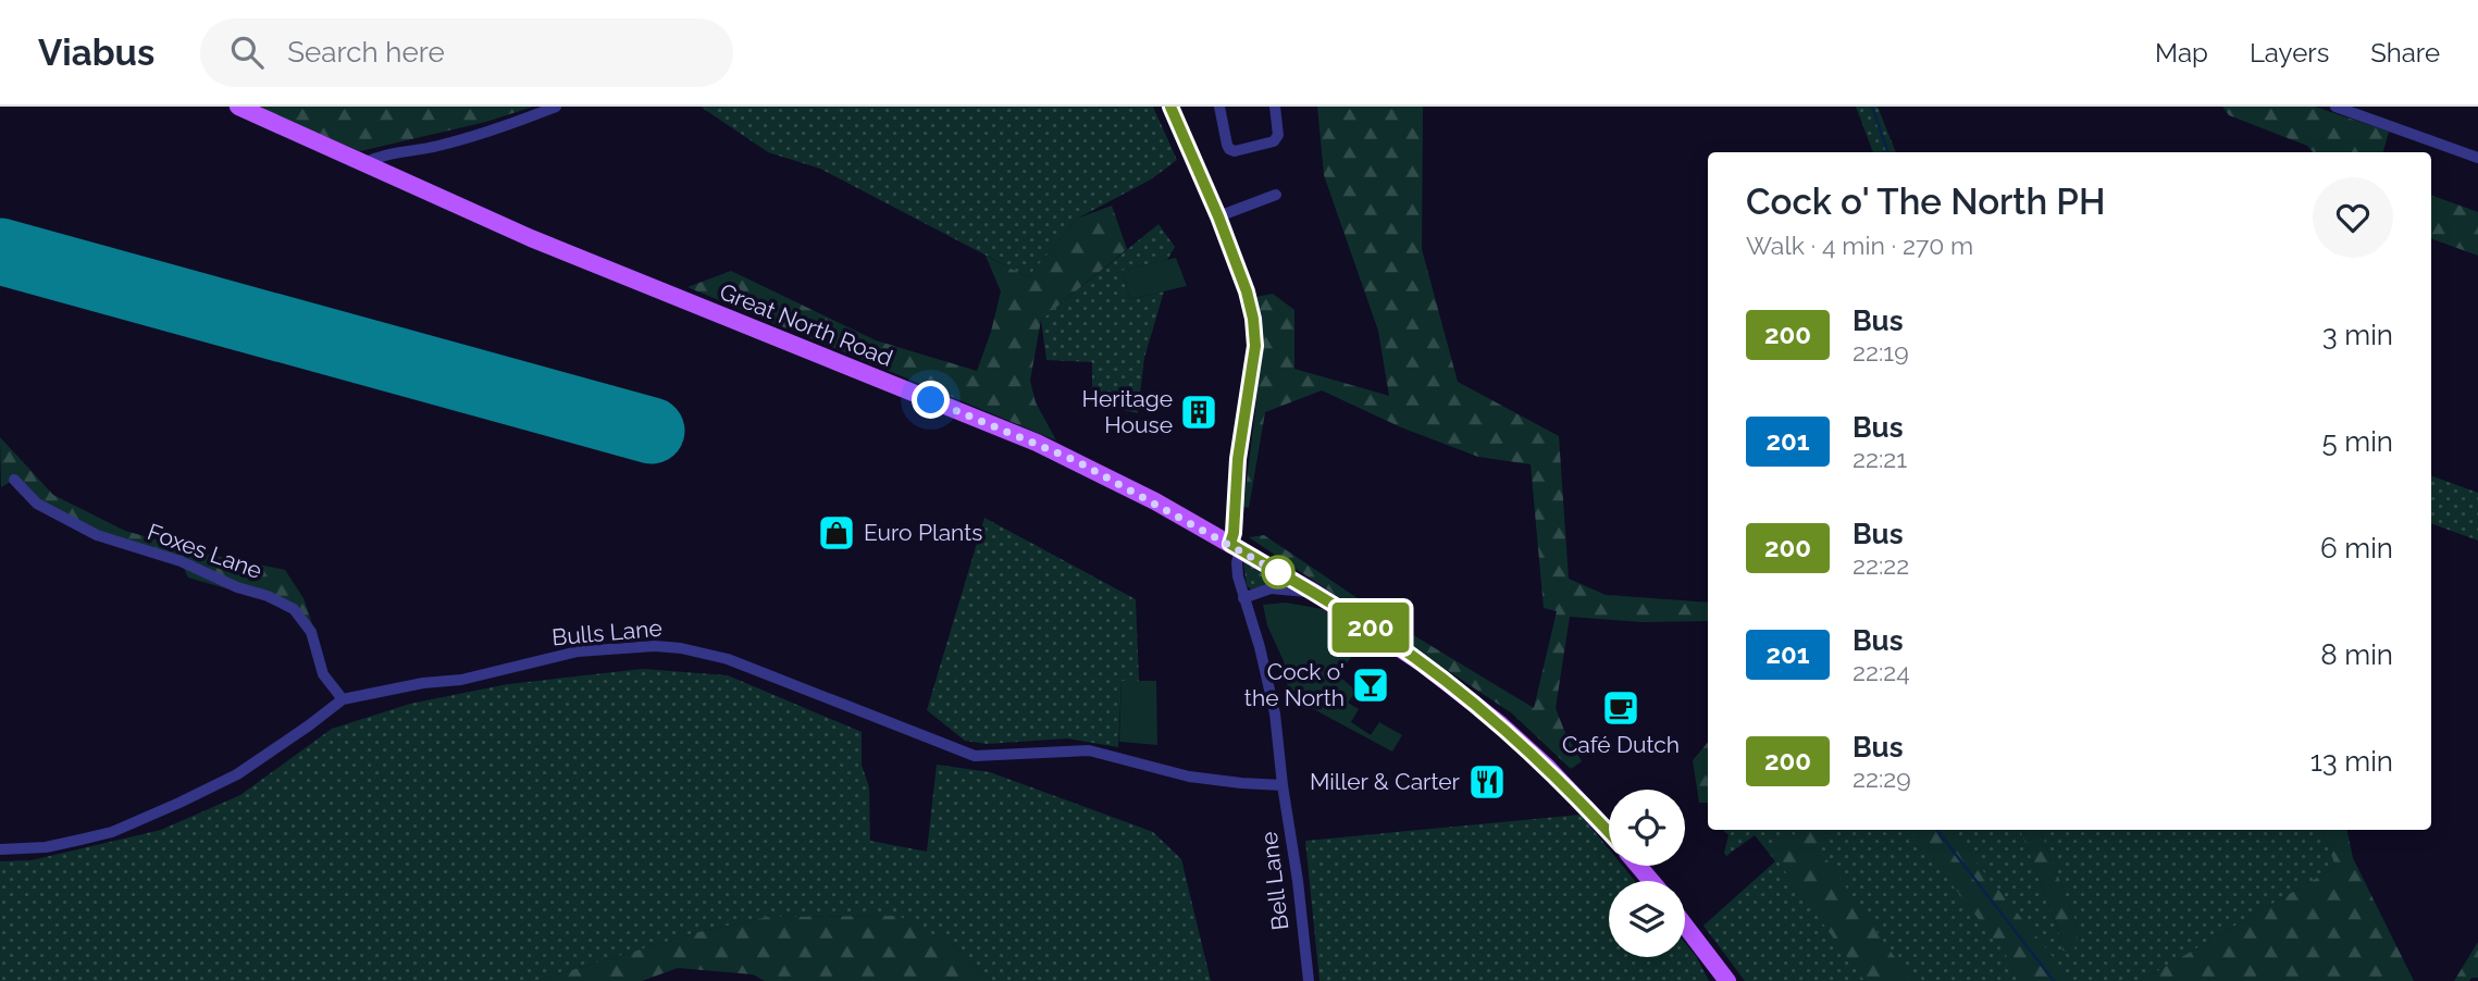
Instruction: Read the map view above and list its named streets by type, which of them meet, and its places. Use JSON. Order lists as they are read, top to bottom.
{
  "streets": {
    "main road": ["Great North Road"],
    "street": ["Foxes Lane", "Bulls Lane", "Bell Lane"]
  },
  "crossings": [
    ["Great North Road", "Bell Lane"],
    ["Foxes Lane", "Bulls Lane"],
    ["Bulls Lane", "Bell Lane"]
  ],
  "places": {
    "building": ["Heritage House"],
    "shop": ["Euro Plants"],
    "bar": ["Cock o' the North"],
    "cafe": ["Café Dutch"],
    "restaurant": ["Miller & Carter"]
  },
  "lines": ["bus line 200"],
  "page": {
    "header": "Viabus",
    "search": "Search here",
    "nav": ["Map", "Layers", "Share"],
    "on_map": "200",
    "heading": ["Cock o' The North PH", "Walk · 4 min · 270 m"],
    "list": [
      {
        "mark": "200",
        "name": "Bus",
        "note": "22:19",
        "value": "3 min"
      },
      {
        "mark": "201",
        "name": "Bus",
        "note": "22:21",
        "value": "5 min"
      },
      {
        "mark": "200",
        "name": "Bus",
        "note": "22:22",
        "value": "6 min"
      },
      {
        "mark": "201",
        "name": "Bus",
        "note": "22:24",
        "value": "8 min"
      },
      {
        "mark": "200",
        "name": "Bus",
        "note": "22:29",
        "value": "13 min"
      }
    ]
  }
}
